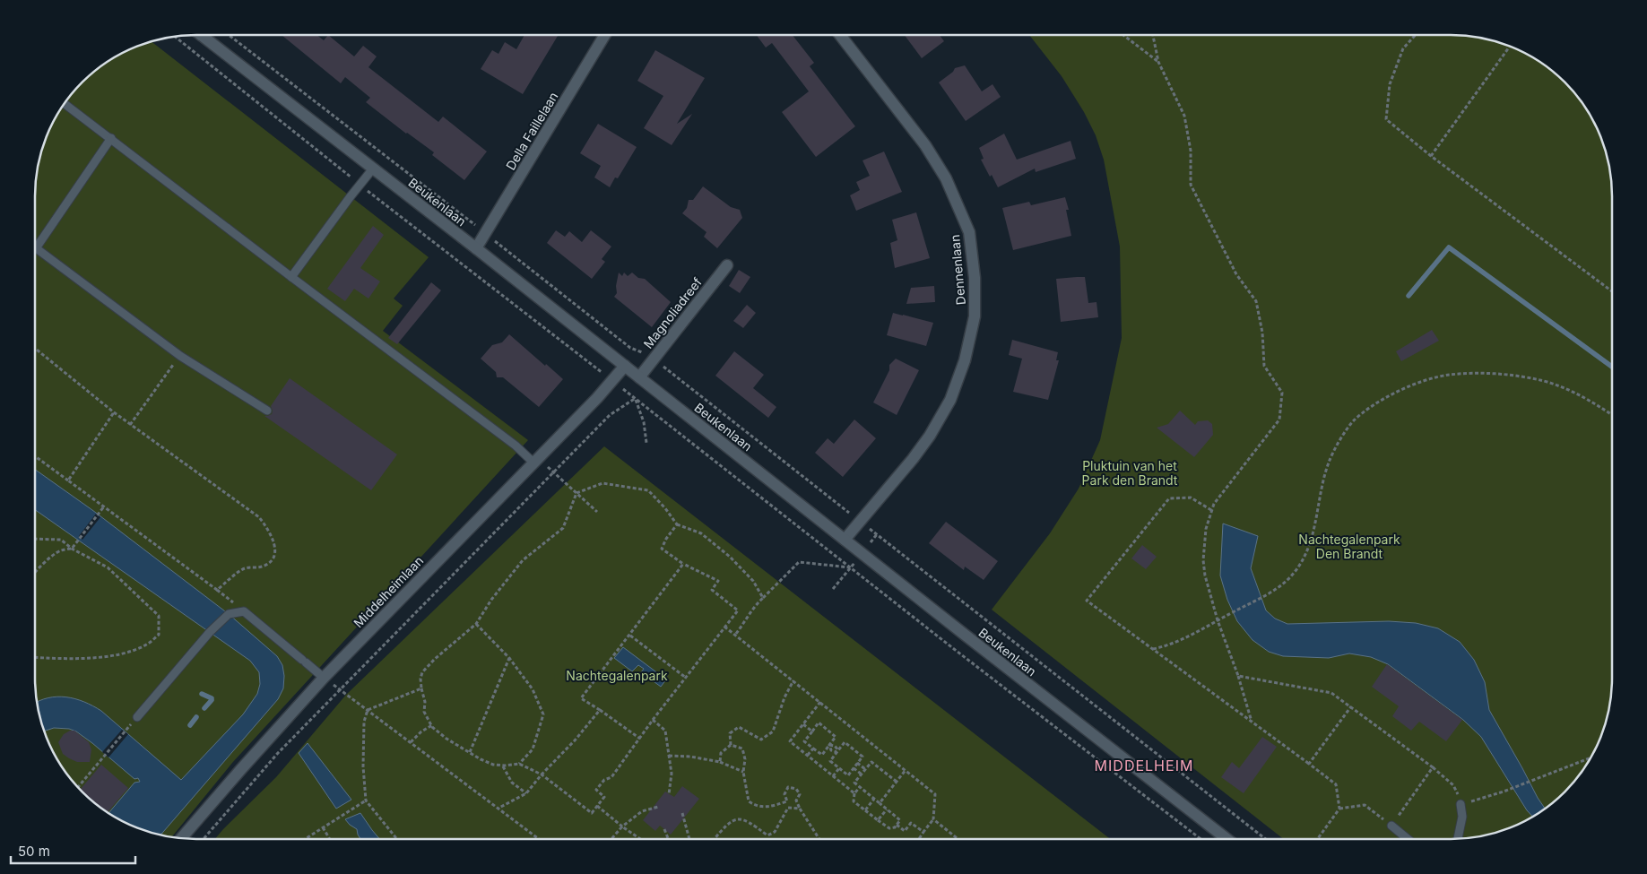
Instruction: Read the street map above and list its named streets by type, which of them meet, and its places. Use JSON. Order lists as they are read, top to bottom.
{
  "streets": {
    "street": [
      "Della Faillelaan",
      "Beukenlaan",
      "Dennenlaan",
      "Magnoliadreef",
      "Middelheimlaan"
    ]
  },
  "crossings": [
    ["Della Faillelaan", "Beukenlaan"],
    ["Beukenlaan", "Dennenlaan"],
    ["Beukenlaan", "Magnoliadreef"],
    ["Beukenlaan", "Middelheimlaan"]
  ],
  "districts": ["MIDDELHEIM"],
  "parks": ["Pluktuin van het Park den Brandt", "Nachtegalenpark Den Brandt", "Nachtegalenpark"],
  "scale_bar": "50 m"
}
